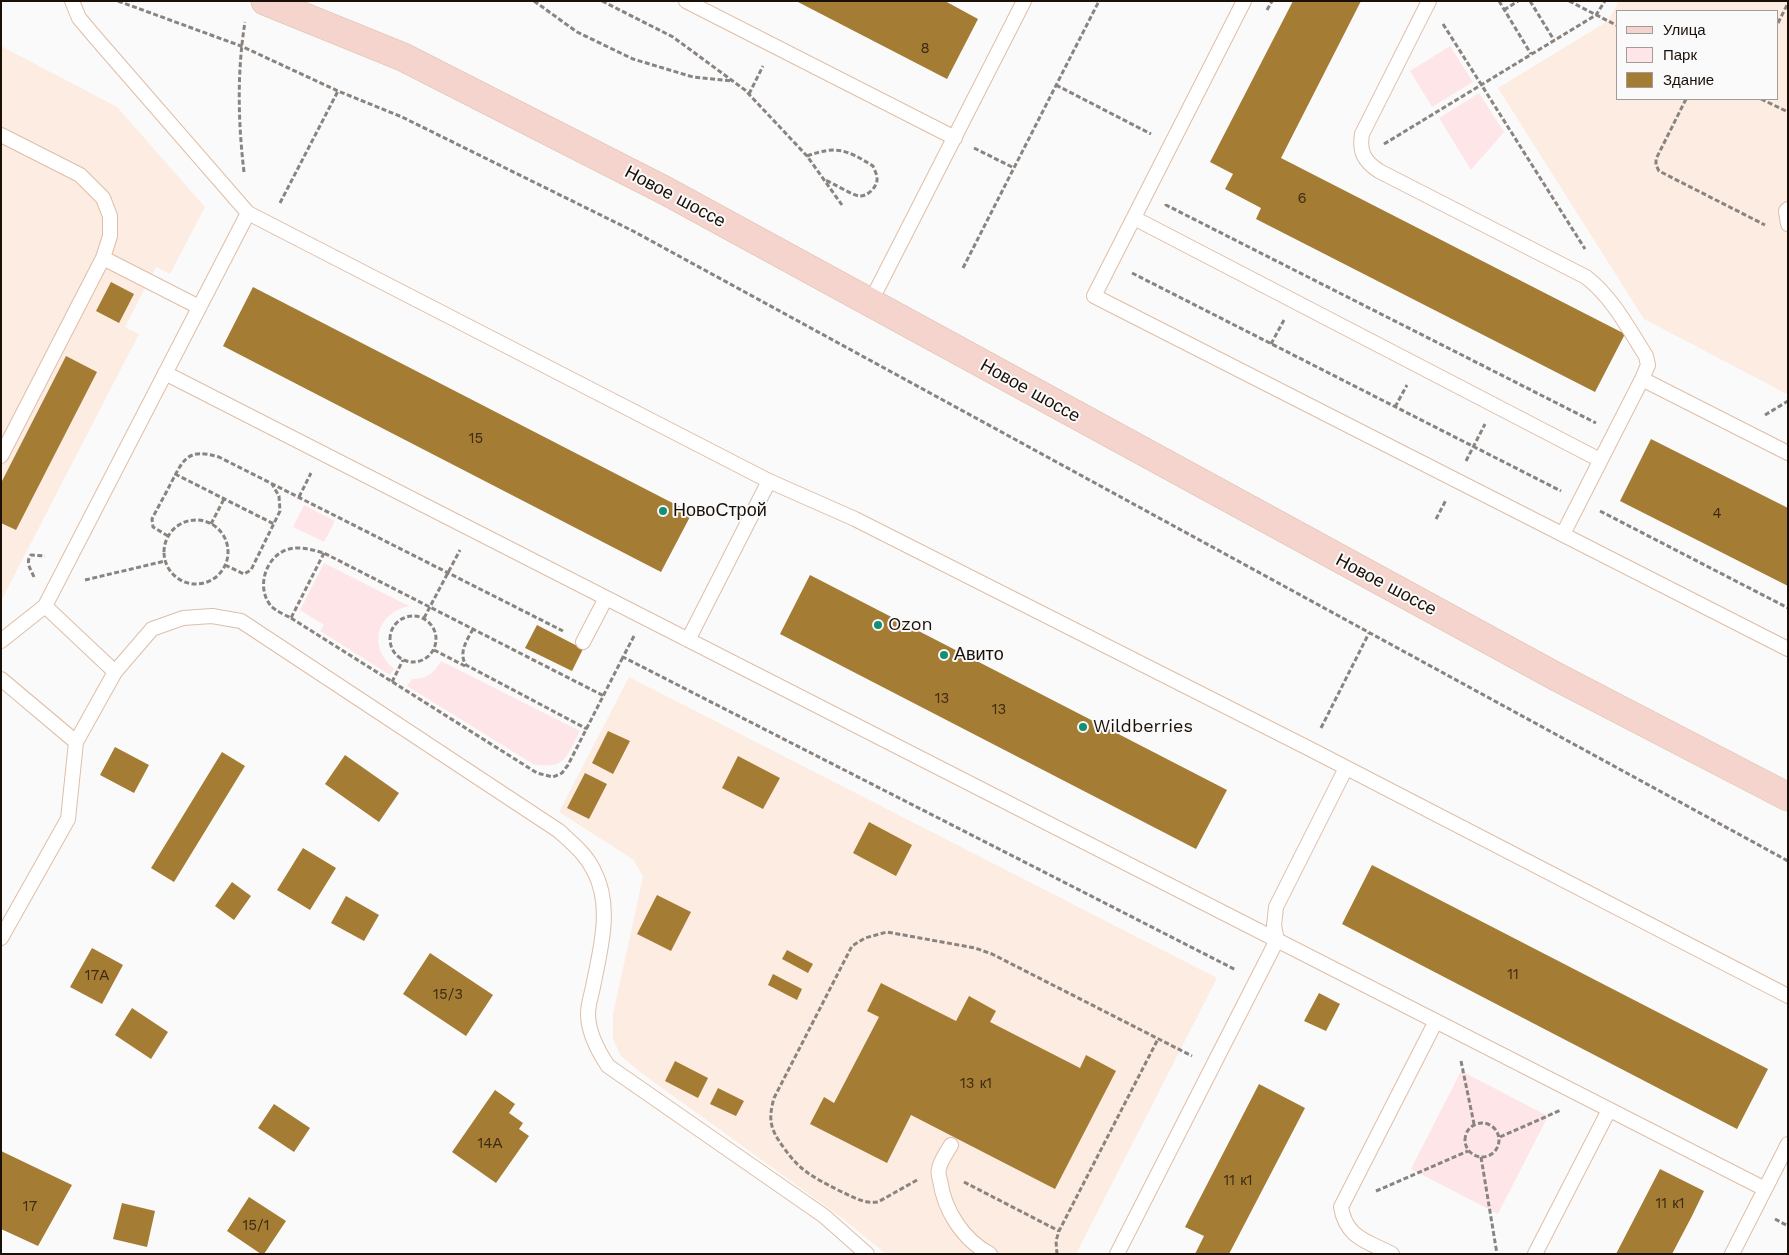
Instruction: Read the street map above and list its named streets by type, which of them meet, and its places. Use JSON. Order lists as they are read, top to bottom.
{
  "streets": {
    "street": ["Новое шоссе"]
  },
  "places": [
    "НовоСтрой",
    "Ozon",
    "Авито",
    "Wildberries"
  ],
  "house_numbers": [
    "8",
    "6",
    "15",
    "4",
    "13",
    "13",
    "11",
    "17А",
    "15/3",
    "13 к1",
    "14А",
    "11 к1",
    "11 к1",
    "17",
    "15/1"
  ],
  "legend": ["Улица", "Парк", "Здание"]
}
